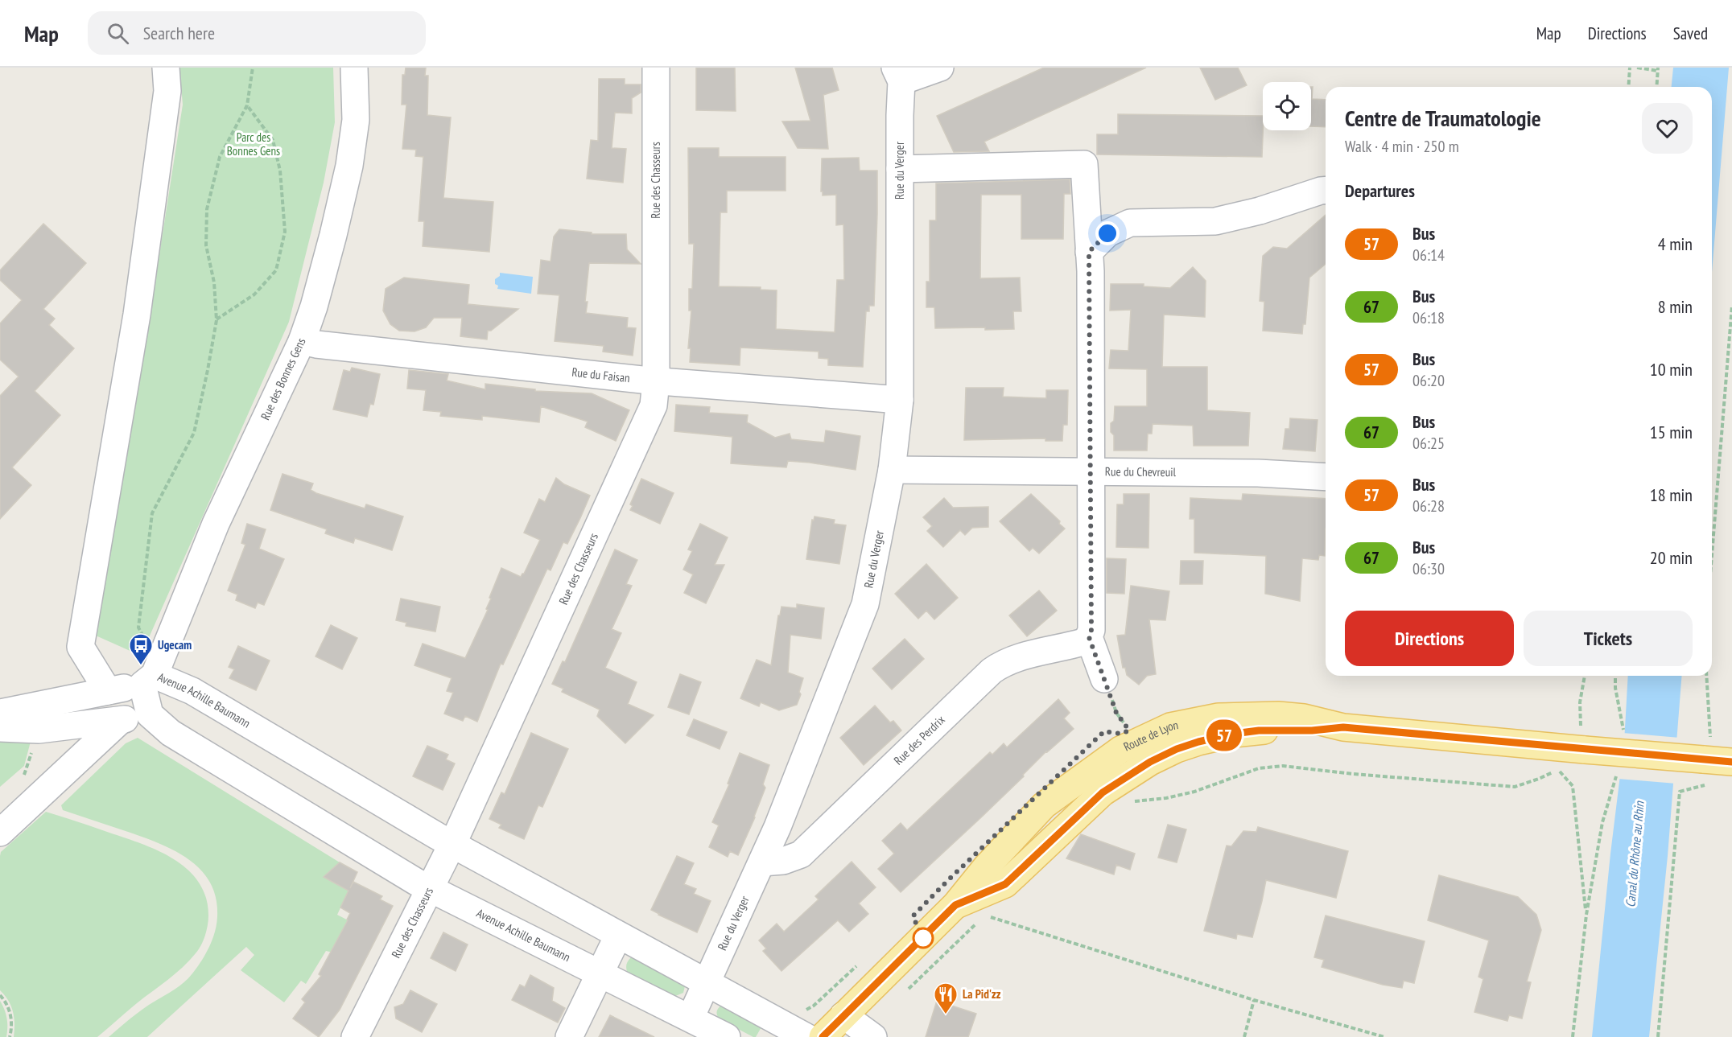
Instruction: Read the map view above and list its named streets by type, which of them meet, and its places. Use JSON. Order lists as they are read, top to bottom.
{
  "streets": {
    "main road": ["Route de Lyon"],
    "street": [
      "Rue du Verger",
      "Rue des Chasseurs",
      "Rue du Faisan",
      "Rue des Bonnes Gens",
      "Rue du Chevreuil",
      "Avenue Achille Baumann",
      "Rue des Perdrix"
    ]
  },
  "crossings": [
    ["Rue du Verger", "Rue du Faisan"],
    ["Rue du Verger", "Rue du Chevreuil"],
    ["Rue du Verger", "Avenue Achille Baumann"],
    ["Rue du Verger", "Rue des Perdrix"],
    ["Rue des Chasseurs", "Rue du Faisan"],
    ["Rue des Chasseurs", "Avenue Achille Baumann"],
    ["Rue du Faisan", "Rue des Bonnes Gens"],
    ["Rue des Bonnes Gens", "Avenue Achille Baumann"]
  ],
  "water": ["Canal du Rhône au Rhin"],
  "parks": ["Parc des Bonnes Gens"],
  "places": {
    "bus stop": ["Ugecam"],
    "restaurant": ["La Pid'zz"]
  },
  "lines": ["bus line 57"],
  "page": {
    "header": "Map",
    "search": "Search here",
    "nav": ["Map", "Directions", "Saved"],
    "on_map": "57",
    "heading": [
      ["Centre de Traumatologie", "Walk · 4 min · 250 m"],
      "Departures"
    ],
    "list": [
      {
        "mark": "57",
        "name": "Bus",
        "note": "06:14",
        "value": "4 min"
      },
      {
        "mark": "67",
        "name": "Bus",
        "note": "06:18",
        "value": "8 min"
      },
      {
        "mark": "57",
        "name": "Bus",
        "note": "06:20",
        "value": "10 min"
      },
      {
        "mark": "67",
        "name": "Bus",
        "note": "06:25",
        "value": "15 min"
      },
      {
        "mark": "57",
        "name": "Bus",
        "note": "06:28",
        "value": "18 min"
      },
      {
        "mark": "67",
        "name": "Bus",
        "note": "06:30",
        "value": "20 min"
      }
    ],
    "buttons": ["Directions", "Tickets"]
  }
}
